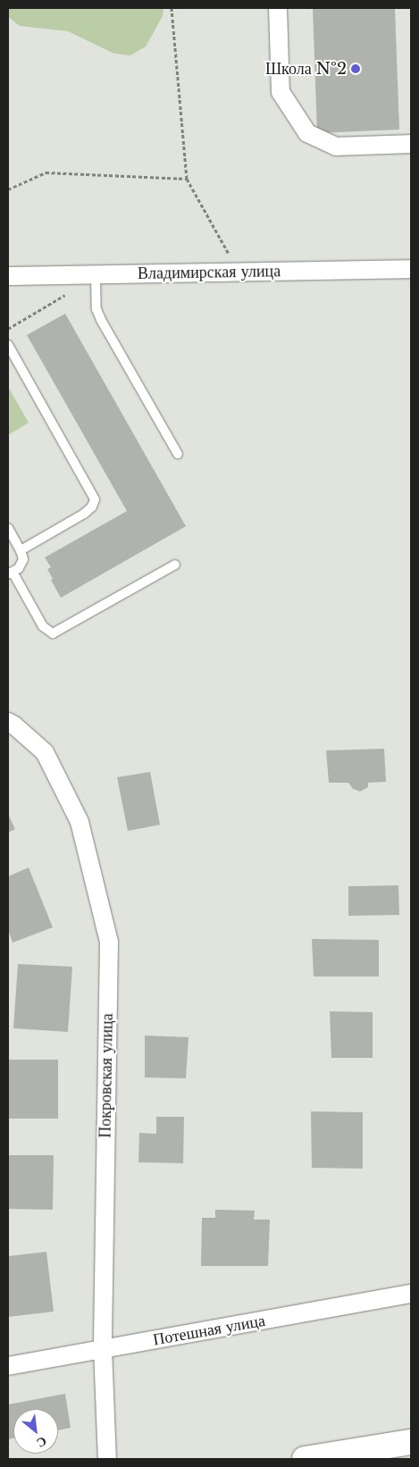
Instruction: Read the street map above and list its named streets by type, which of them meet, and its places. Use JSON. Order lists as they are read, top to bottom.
{
  "streets": {
    "street": ["Владимирская улица", "Покровская улица", "Потешная улица"]
  },
  "crossings": [
    ["Покровская улица", "Потешная улица"]
  ],
  "places": ["Школа №2"],
  "north": "bottom right"
}
